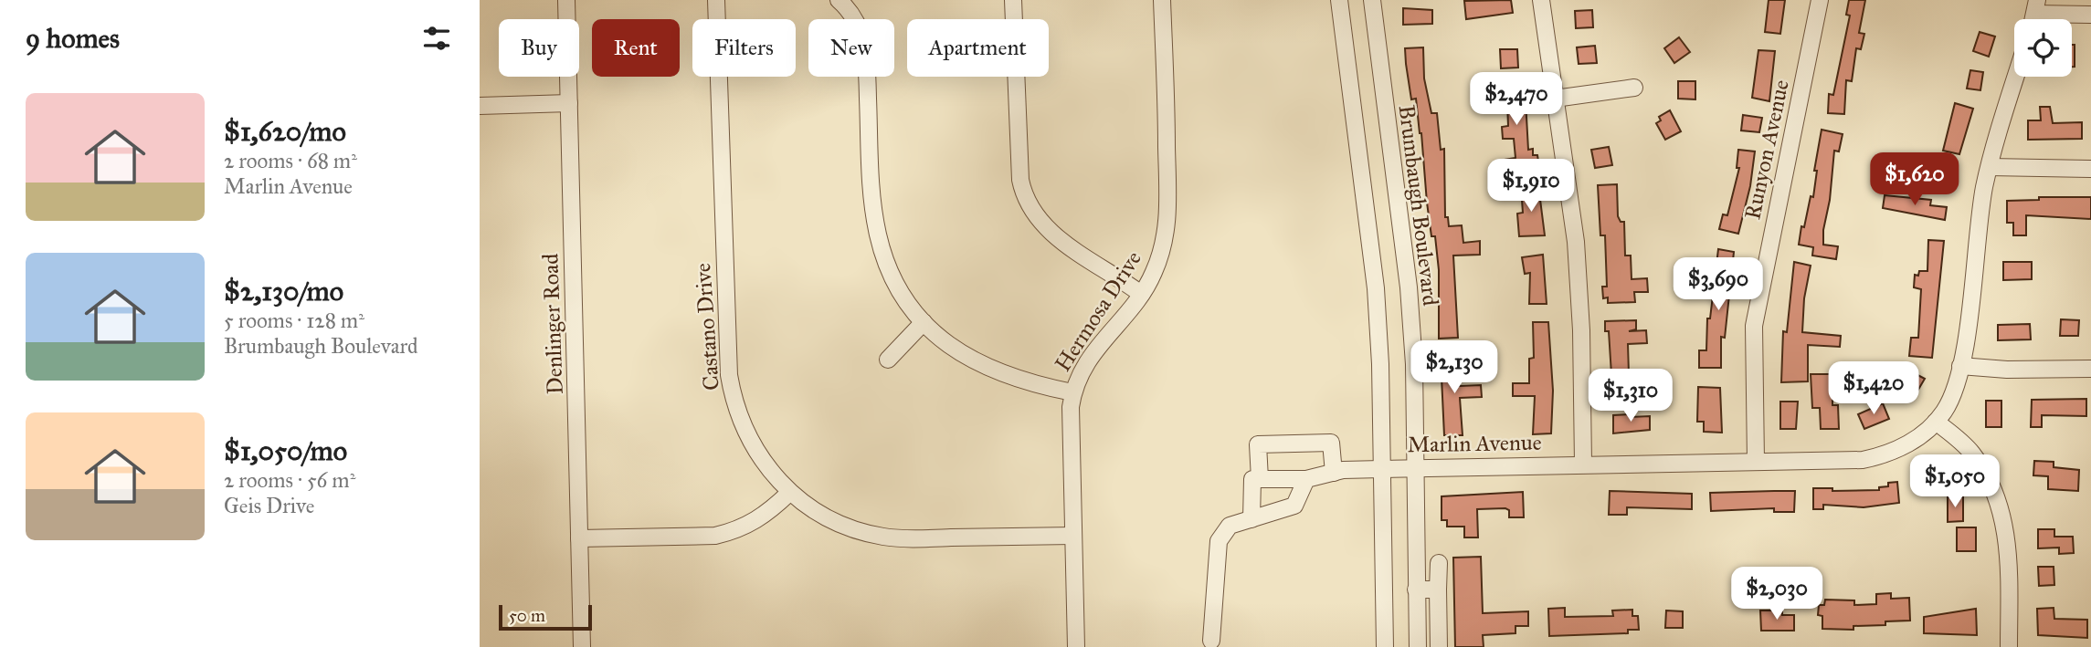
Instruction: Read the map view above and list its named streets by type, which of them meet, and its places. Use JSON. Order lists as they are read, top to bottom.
{
  "streets": {
    "street": [
      "Runyon Avenue",
      "Brumbaugh Boulevard",
      "Hermosa Drive",
      "Denlinger Road",
      "Castano Drive",
      "Marlin Avenue"
    ]
  },
  "crossings": [
    ["Runyon Avenue", "Marlin Avenue"],
    ["Brumbaugh Boulevard", "Marlin Avenue"],
    ["Hermosa Drive", "Castano Drive"]
  ],
  "scale_bar": "50 m",
  "page": {
    "heading": "9 homes",
    "chip": [
      "Buy",
      "Rent",
      "Filters",
      "New",
      "Apartment"
    ],
    "price": [
      "$2,470",
      "$1,620",
      "$1,910",
      "$3,690",
      "$2,130",
      "$1,420",
      "$1,310",
      "$1,050",
      "$2,030"
    ],
    "list": [
      {
        "name": "$1,620/mo",
        "note": "2 rooms · 68 m² · Marlin Avenue"
      },
      {
        "name": "$2,130/mo",
        "note": "5 rooms · 128 m² · Brumbaugh Boulevard"
      },
      {
        "name": "$1,050/mo",
        "note": "2 rooms · 56 m² · Geis Drive"
      }
    ],
    "scale": "50 m"
  }
}
